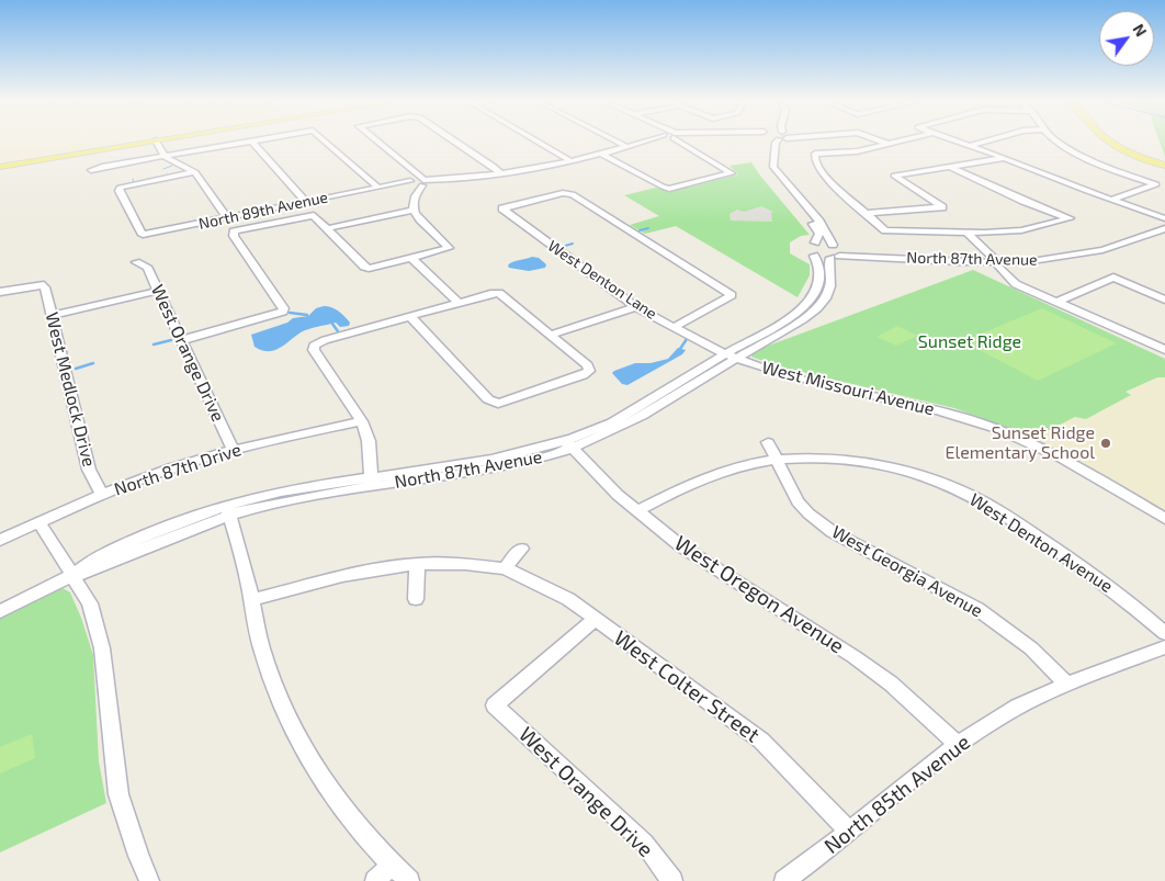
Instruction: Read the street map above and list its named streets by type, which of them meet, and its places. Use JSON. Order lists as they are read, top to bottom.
{
  "streets": {
    "street": [
      "North 89th Avenue",
      "North 87th Avenue",
      "West Denton Lane",
      "West Orange Drive",
      "West Missouri Avenue",
      "West Medlock Drive",
      "North 87th Drive",
      "West Denton Avenue",
      "West Georgia Avenue",
      "West Oregon Avenue",
      "West Colter Street",
      "North 85th Avenue"
    ]
  },
  "crossings": [
    ["North 87th Avenue", "West Denton Lane"],
    ["North 87th Avenue", "West Missouri Avenue"],
    ["North 87th Avenue", "West Oregon Avenue"],
    ["West Denton Lane", "West Missouri Avenue"],
    ["West Orange Drive", "North 87th Drive"],
    ["West Orange Drive", "West Colter Street"],
    ["West Medlock Drive", "North 87th Drive"],
    ["West Denton Avenue", "West Georgia Avenue"],
    ["West Denton Avenue", "West Oregon Avenue"],
    ["West Georgia Avenue", "North 85th Avenue"],
    ["West Oregon Avenue", "North 85th Avenue"],
    ["West Colter Street", "North 85th Avenue"]
  ],
  "parks": ["Sunset Ridge"],
  "places": ["Sunset Ridge Elementary School"],
  "north": "top right"
}
